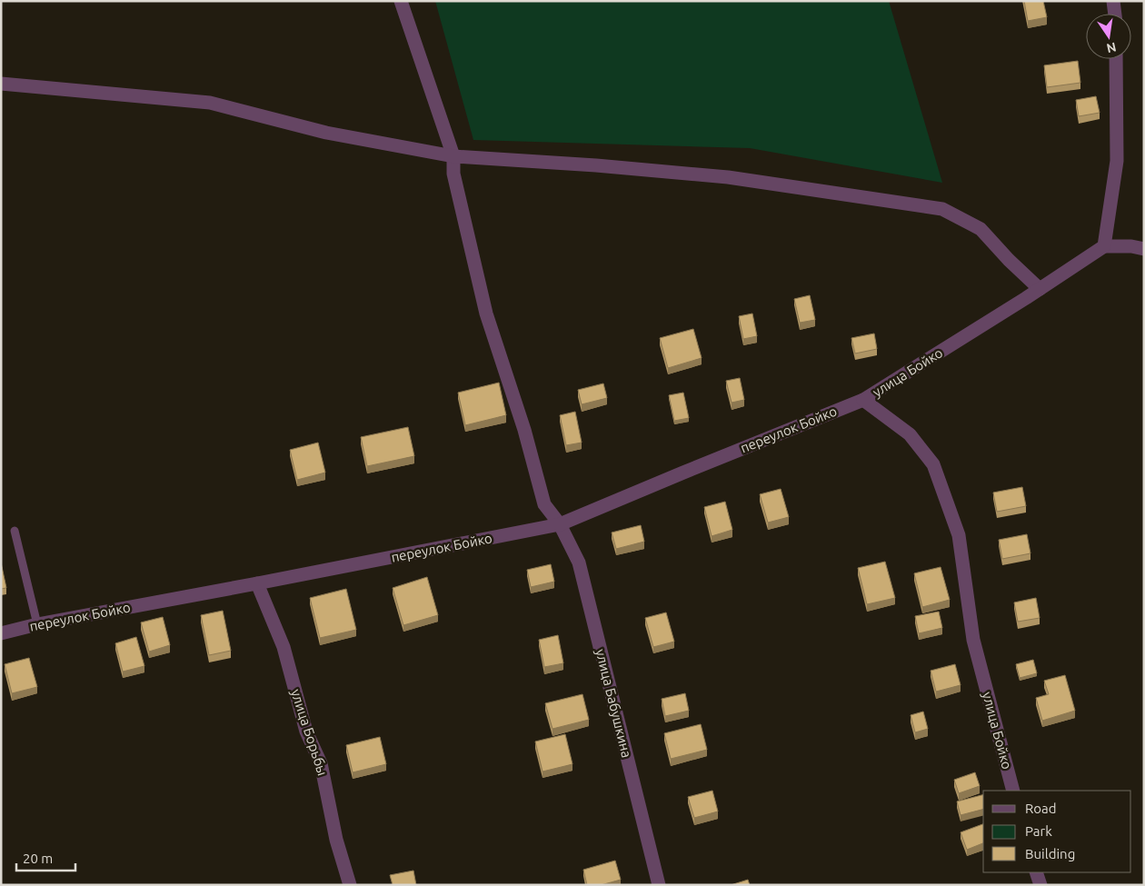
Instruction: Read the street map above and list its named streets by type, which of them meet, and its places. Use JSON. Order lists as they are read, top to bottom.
{
  "streets": {
    "street": [
      "улица Бойко",
      "переулок Бойко",
      "улица Бабушкина",
      "улица Борьбы"
    ]
  },
  "crossings": [
    ["улица Бойко", "переулок Бойко"],
    ["переулок Бойко", "улица Бабушкина"],
    ["переулок Бойко", "улица Борьбы"]
  ],
  "legend": ["Road", "Park", "Building"],
  "scale_bar": "20 m",
  "north": "bottom"
}
